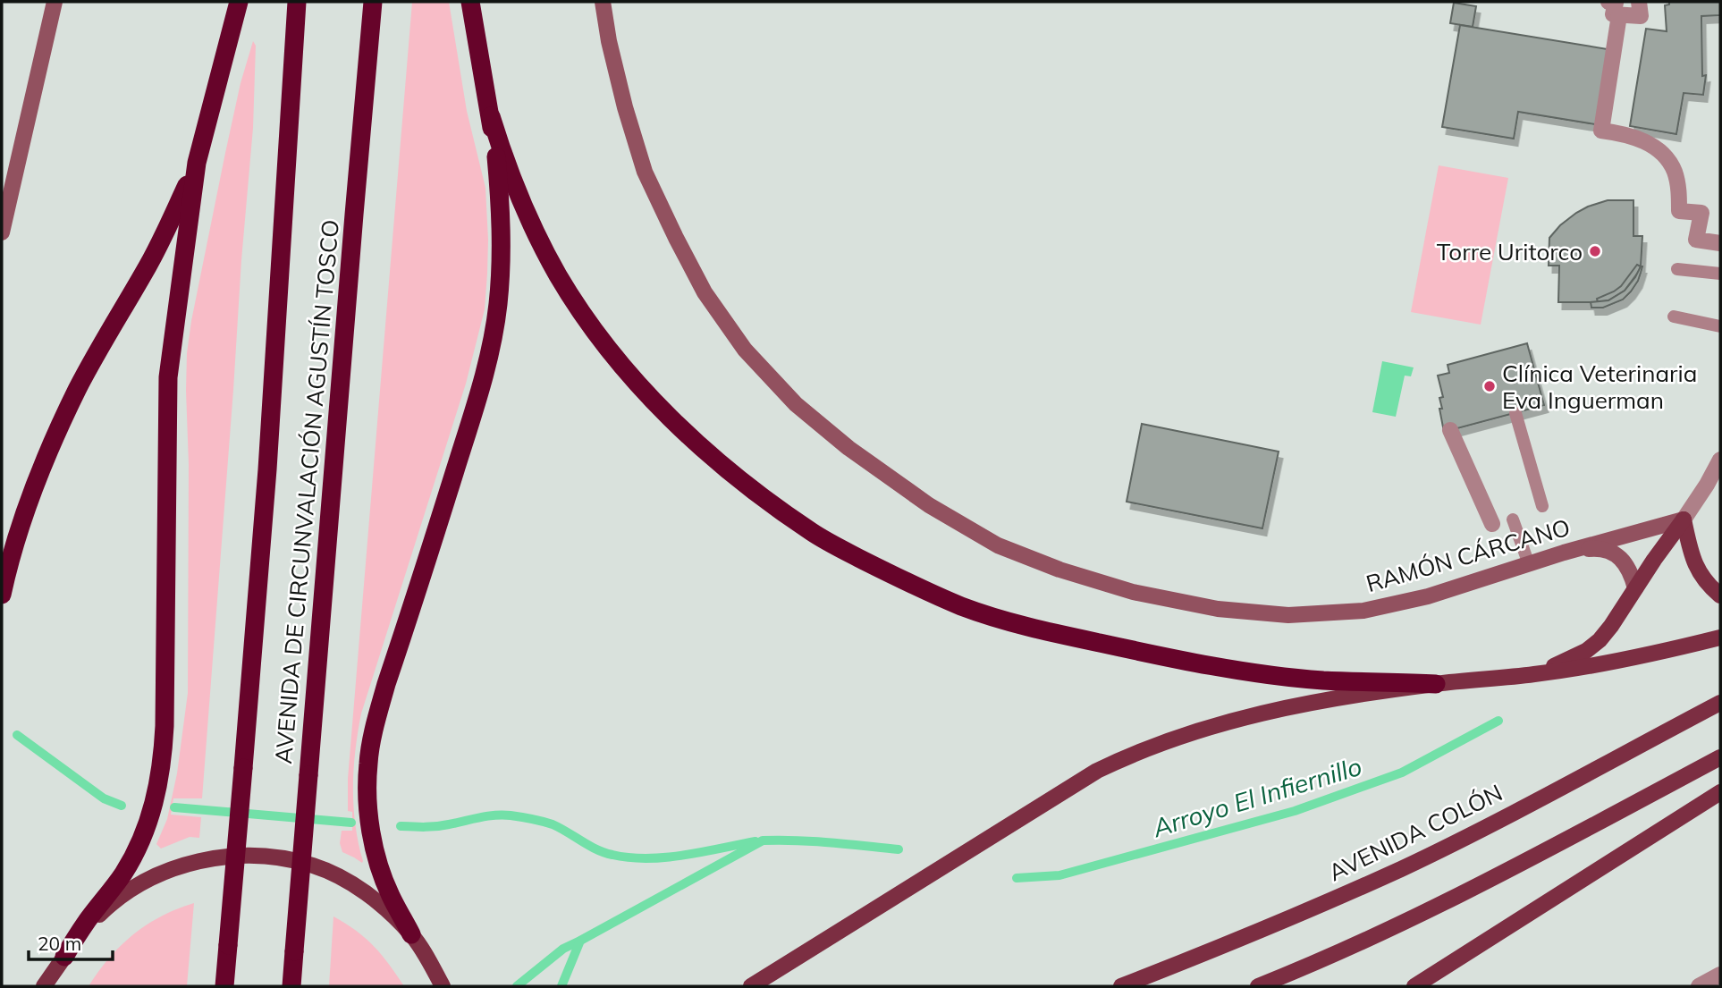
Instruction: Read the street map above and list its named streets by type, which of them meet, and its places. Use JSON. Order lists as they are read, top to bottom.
{
  "streets": {
    "highway": ["AVENIDA DE CIRCUNVALACIÓN AGUSTÍN TOSCO"],
    "main road": ["RAMÓN CÁRCANO", "AVENIDA COLÓN"]
  },
  "water": ["Arroyo El Infiernillo"],
  "places": ["Torre Uritorco", "Clínica Veterinaria Eva Inguerman"],
  "scale_bar": "20 m"
}
